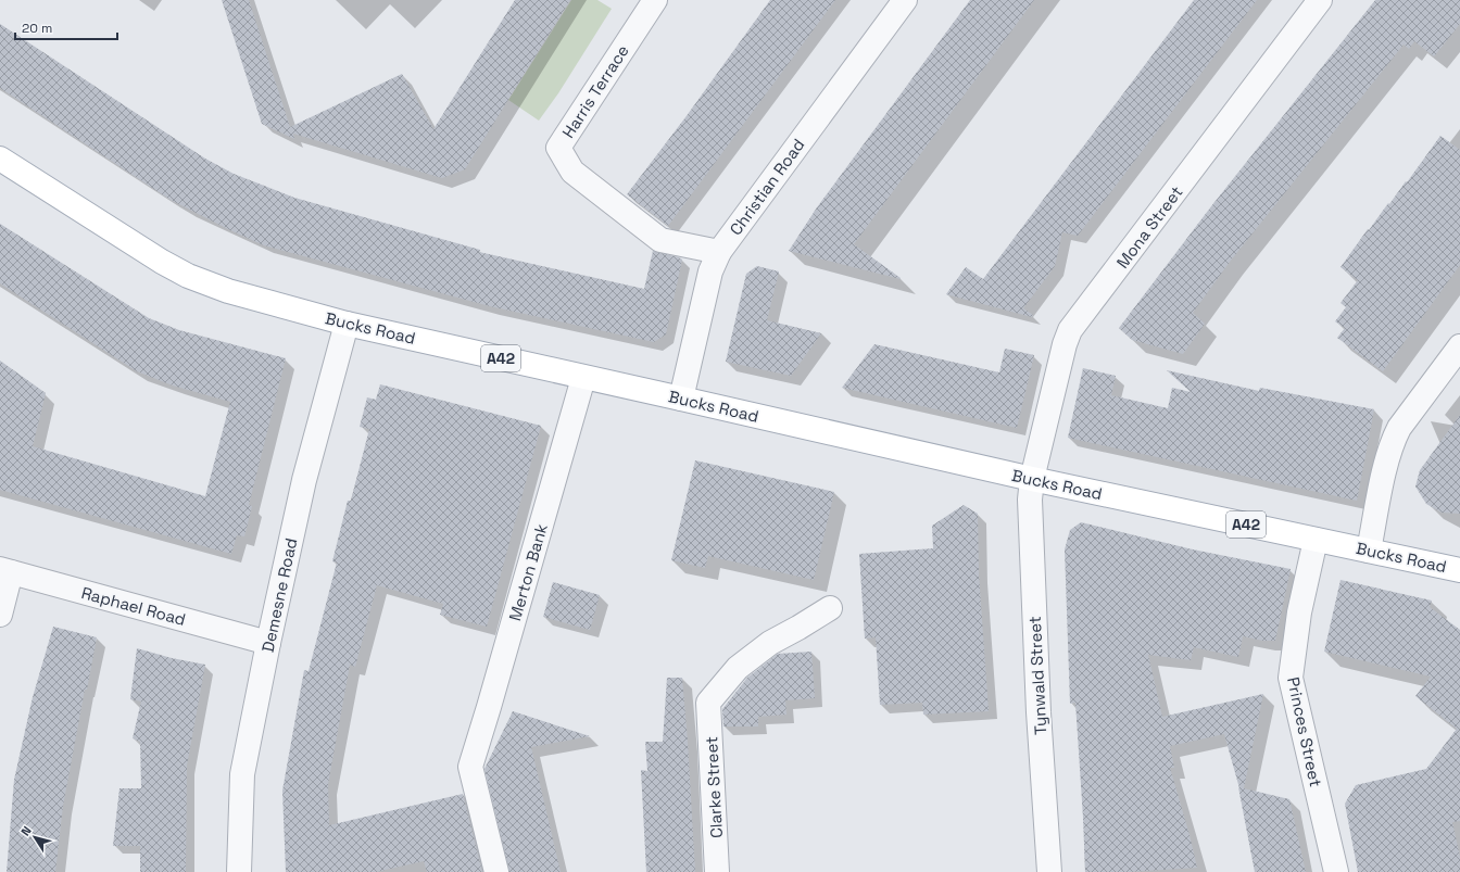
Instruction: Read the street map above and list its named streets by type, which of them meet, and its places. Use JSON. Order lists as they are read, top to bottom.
{
  "streets": {
    "main road": ["Bucks Road", "A42"],
    "street": [
      "Harris Terrace",
      "Christian Road",
      "Mona Street",
      "Merton Bank",
      "Demesne Road",
      "Raphael Road",
      "Tynwald Street",
      "Princes Street",
      "Clarke Street"
    ]
  },
  "crossings": [
    ["Harris Terrace", "Christian Road"],
    ["Christian Road", "Bucks Road"],
    ["Mona Street", "Bucks Road"],
    ["Mona Street", "Tynwald Street"],
    ["Bucks Road", "Merton Bank"],
    ["Bucks Road", "Demesne Road"],
    ["Bucks Road", "Tynwald Street"],
    ["Bucks Road", "Princes Street"],
    ["Demesne Road", "Raphael Road"]
  ],
  "scale_bar": "20 m",
  "north": "top left"
}
